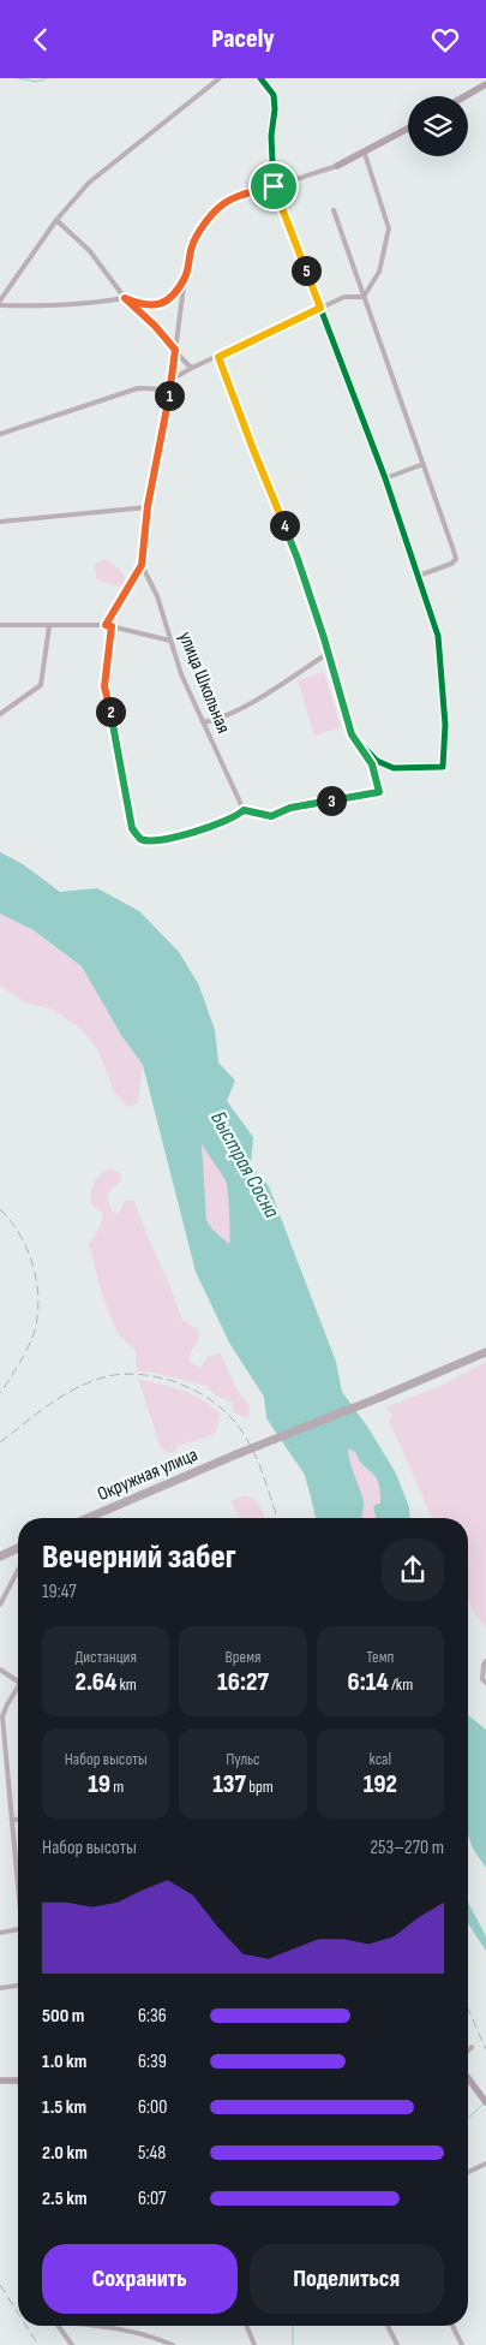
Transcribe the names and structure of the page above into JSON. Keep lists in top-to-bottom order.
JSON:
{
  "streets": {
    "highway": ["Окружная улица"],
    "street": ["улица Школьная"]
  },
  "water": ["Быстрая Сосна"],
  "page": {
    "header": "Pacely",
    "pins": [
      "5",
      "1",
      "4",
      "2",
      "3"
    ],
    "heading": ["Вечерний забег", "19:47"],
    "stats": [
      ["Дистанция", "2.64 km"],
      ["Время", "16:27"],
      ["Темп", "6:14 /km"],
      ["Набор высоты", "19 m"],
      ["Пульс", "137 bpm"],
      ["kcal", "192"]
    ],
    "chart": ["Набор высоты", "253–270 m"],
    "list": [
      {
        "name": "500 m",
        "note": "6:36"
      },
      {
        "name": "1.0 km",
        "note": "6:39"
      },
      {
        "name": "1.5 km",
        "note": "6:00"
      },
      {
        "name": "2.0 km",
        "note": "5:48"
      },
      {
        "name": "2.5 km",
        "note": "6:07"
      }
    ],
    "buttons": ["Сохранить", "Поделиться"]
  }
}
